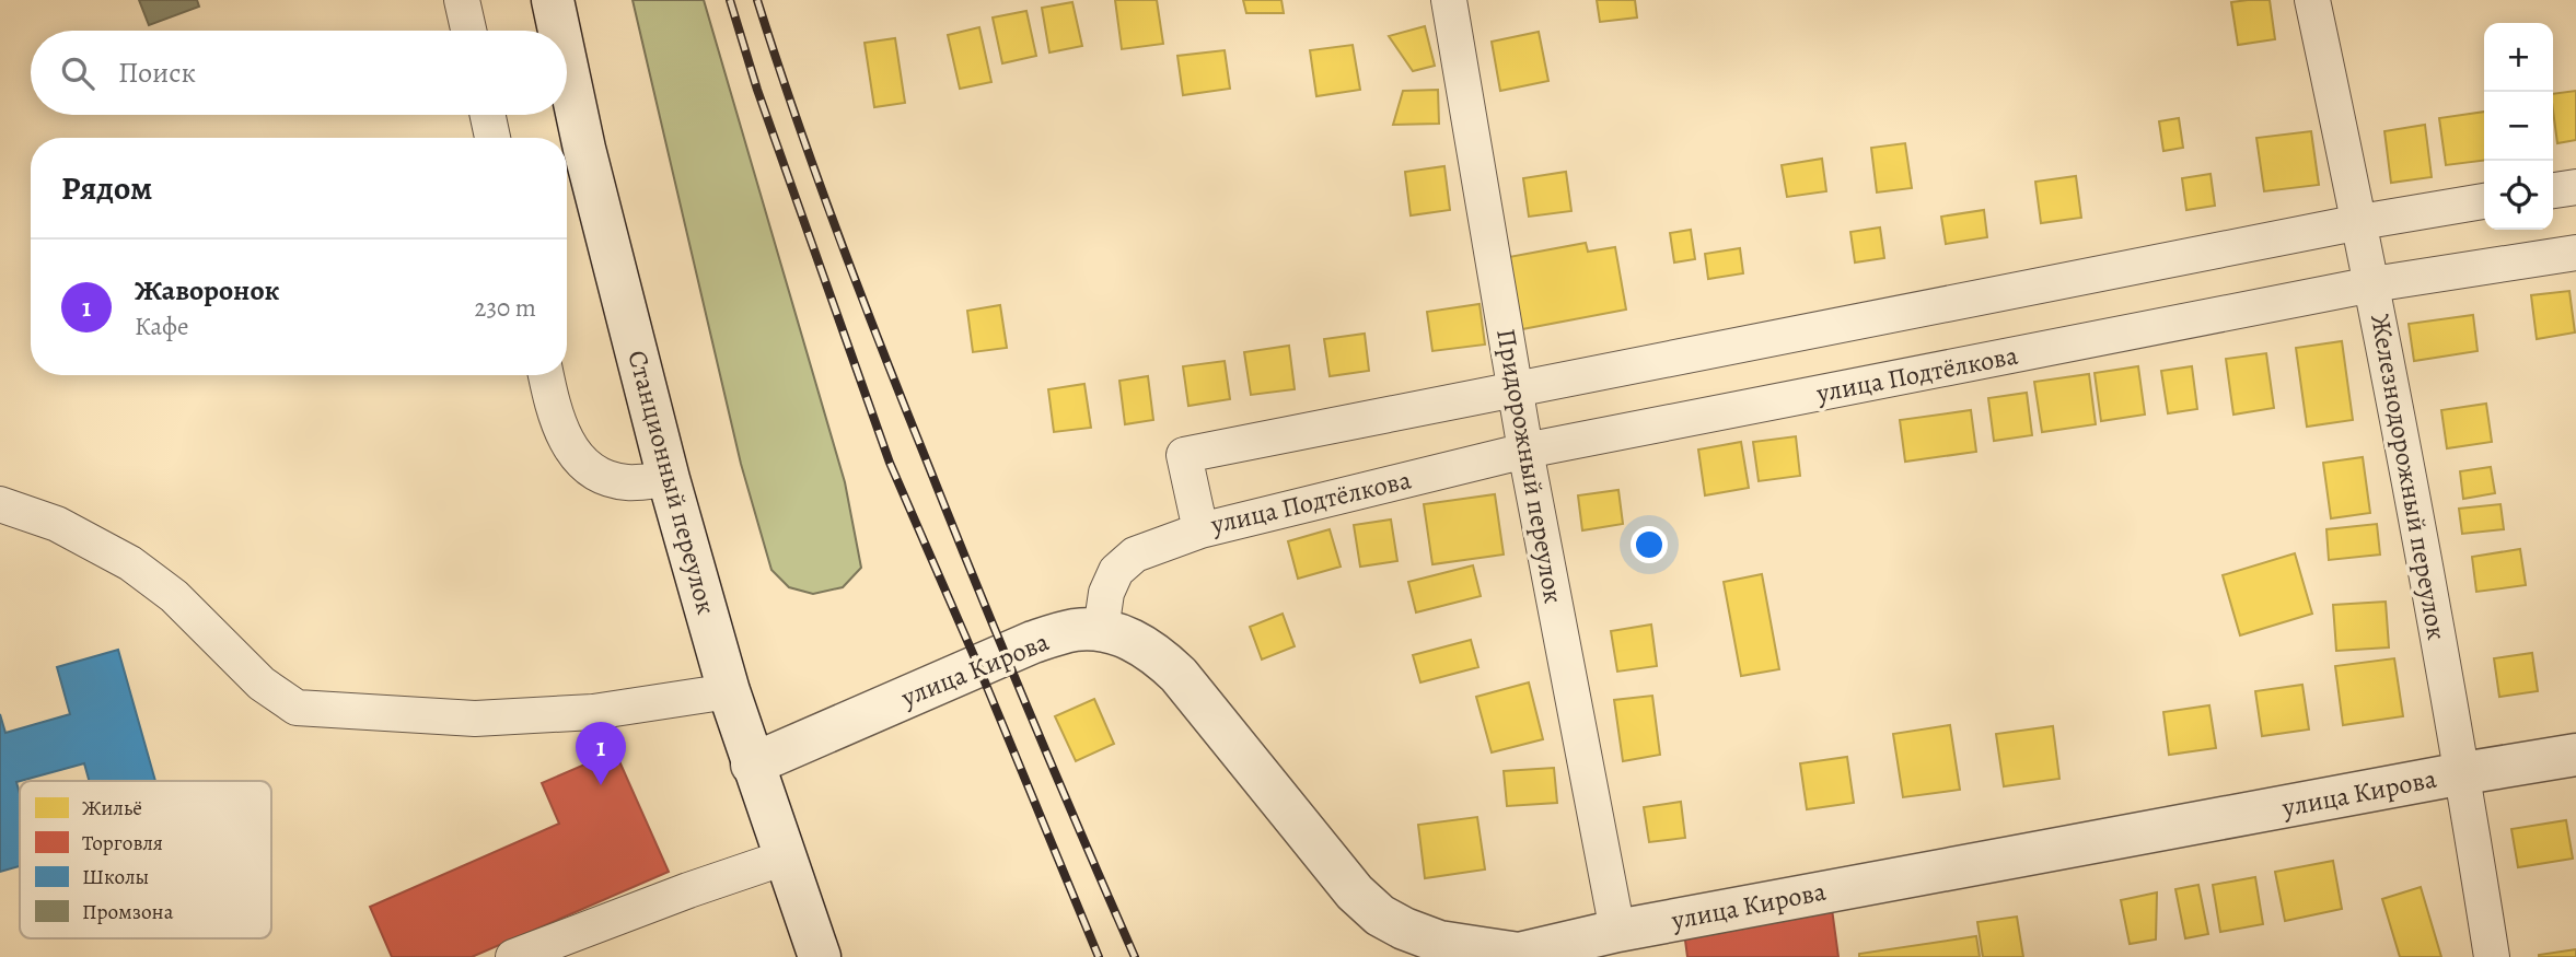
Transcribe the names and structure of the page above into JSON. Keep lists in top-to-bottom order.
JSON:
{
  "streets": {
    "street": [
      "улица Подтёлкова",
      "Придорожный переулок",
      "Железнодорожный переулок",
      "Станционный переулок",
      "улица Кирова"
    ]
  },
  "crossings": [
    ["улица Подтёлкова", "Придорожный переулок"],
    ["улица Подтёлкова", "Железнодорожный переулок"],
    ["Придорожный переулок", "улица Кирова"],
    ["Железнодорожный переулок", "улица Кирова"],
    ["Станционный переулок", "улица Кирова"]
  ],
  "legend": [
    "Жильё",
    "Торговля",
    "Школы",
    "Промзона"
  ],
  "page": {
    "map_buttons": ["+", "−"],
    "search": "Поиск",
    "heading": "Рядом",
    "list": [
      {
        "mark": "1",
        "name": "Жаворонок",
        "note": "Кафе",
        "value": "230 m"
      }
    ],
    "pins": "1"
  }
}
